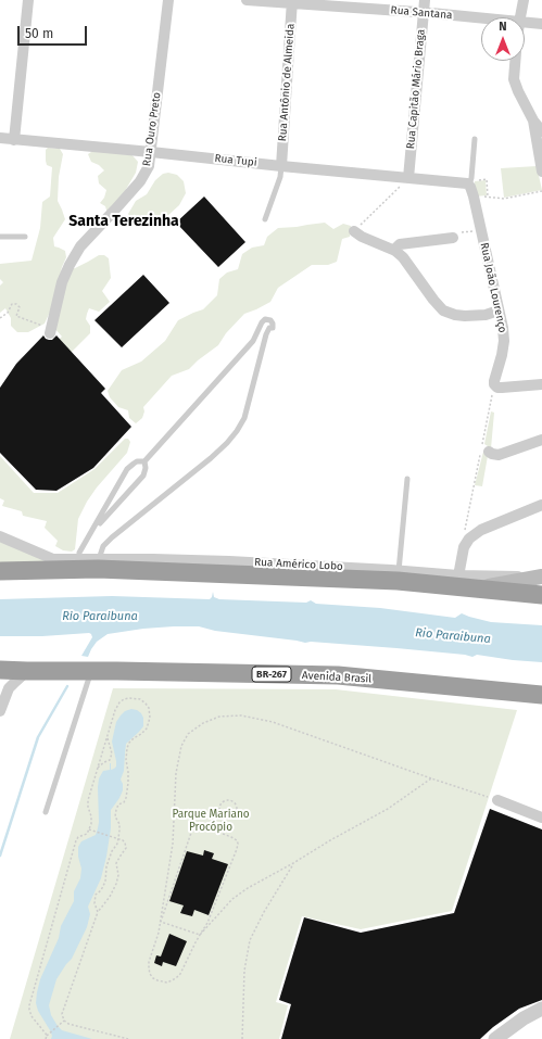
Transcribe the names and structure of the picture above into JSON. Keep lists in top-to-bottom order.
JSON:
{
  "streets": {
    "highway": ["BR-267", "Avenida Brasil"],
    "street": [
      "Rua Santana",
      "Rua Antônio de Almeida",
      "Rua Capitão Mário Braga",
      "Rua Ouro Preto",
      "Rua Tupi",
      "Rua João Lourenço"
    ]
  },
  "crossings": [
    ["Rua Santana", "Rua Antônio de Almeida"],
    ["Rua Santana", "Rua Capitão Mário Braga"],
    ["Rua Antônio de Almeida", "Rua Tupi"],
    ["Rua Capitão Mário Braga", "Rua Tupi"],
    ["Rua Ouro Preto", "Rua Tupi"],
    ["Rua Tupi", "Rua João Lourenço"]
  ],
  "districts": ["Santa Terezinha"],
  "water": ["Rio Paraibuna"],
  "parks": ["Parque Mariano Procópio"],
  "scale_bar": "50 m",
  "north": "top"
}
